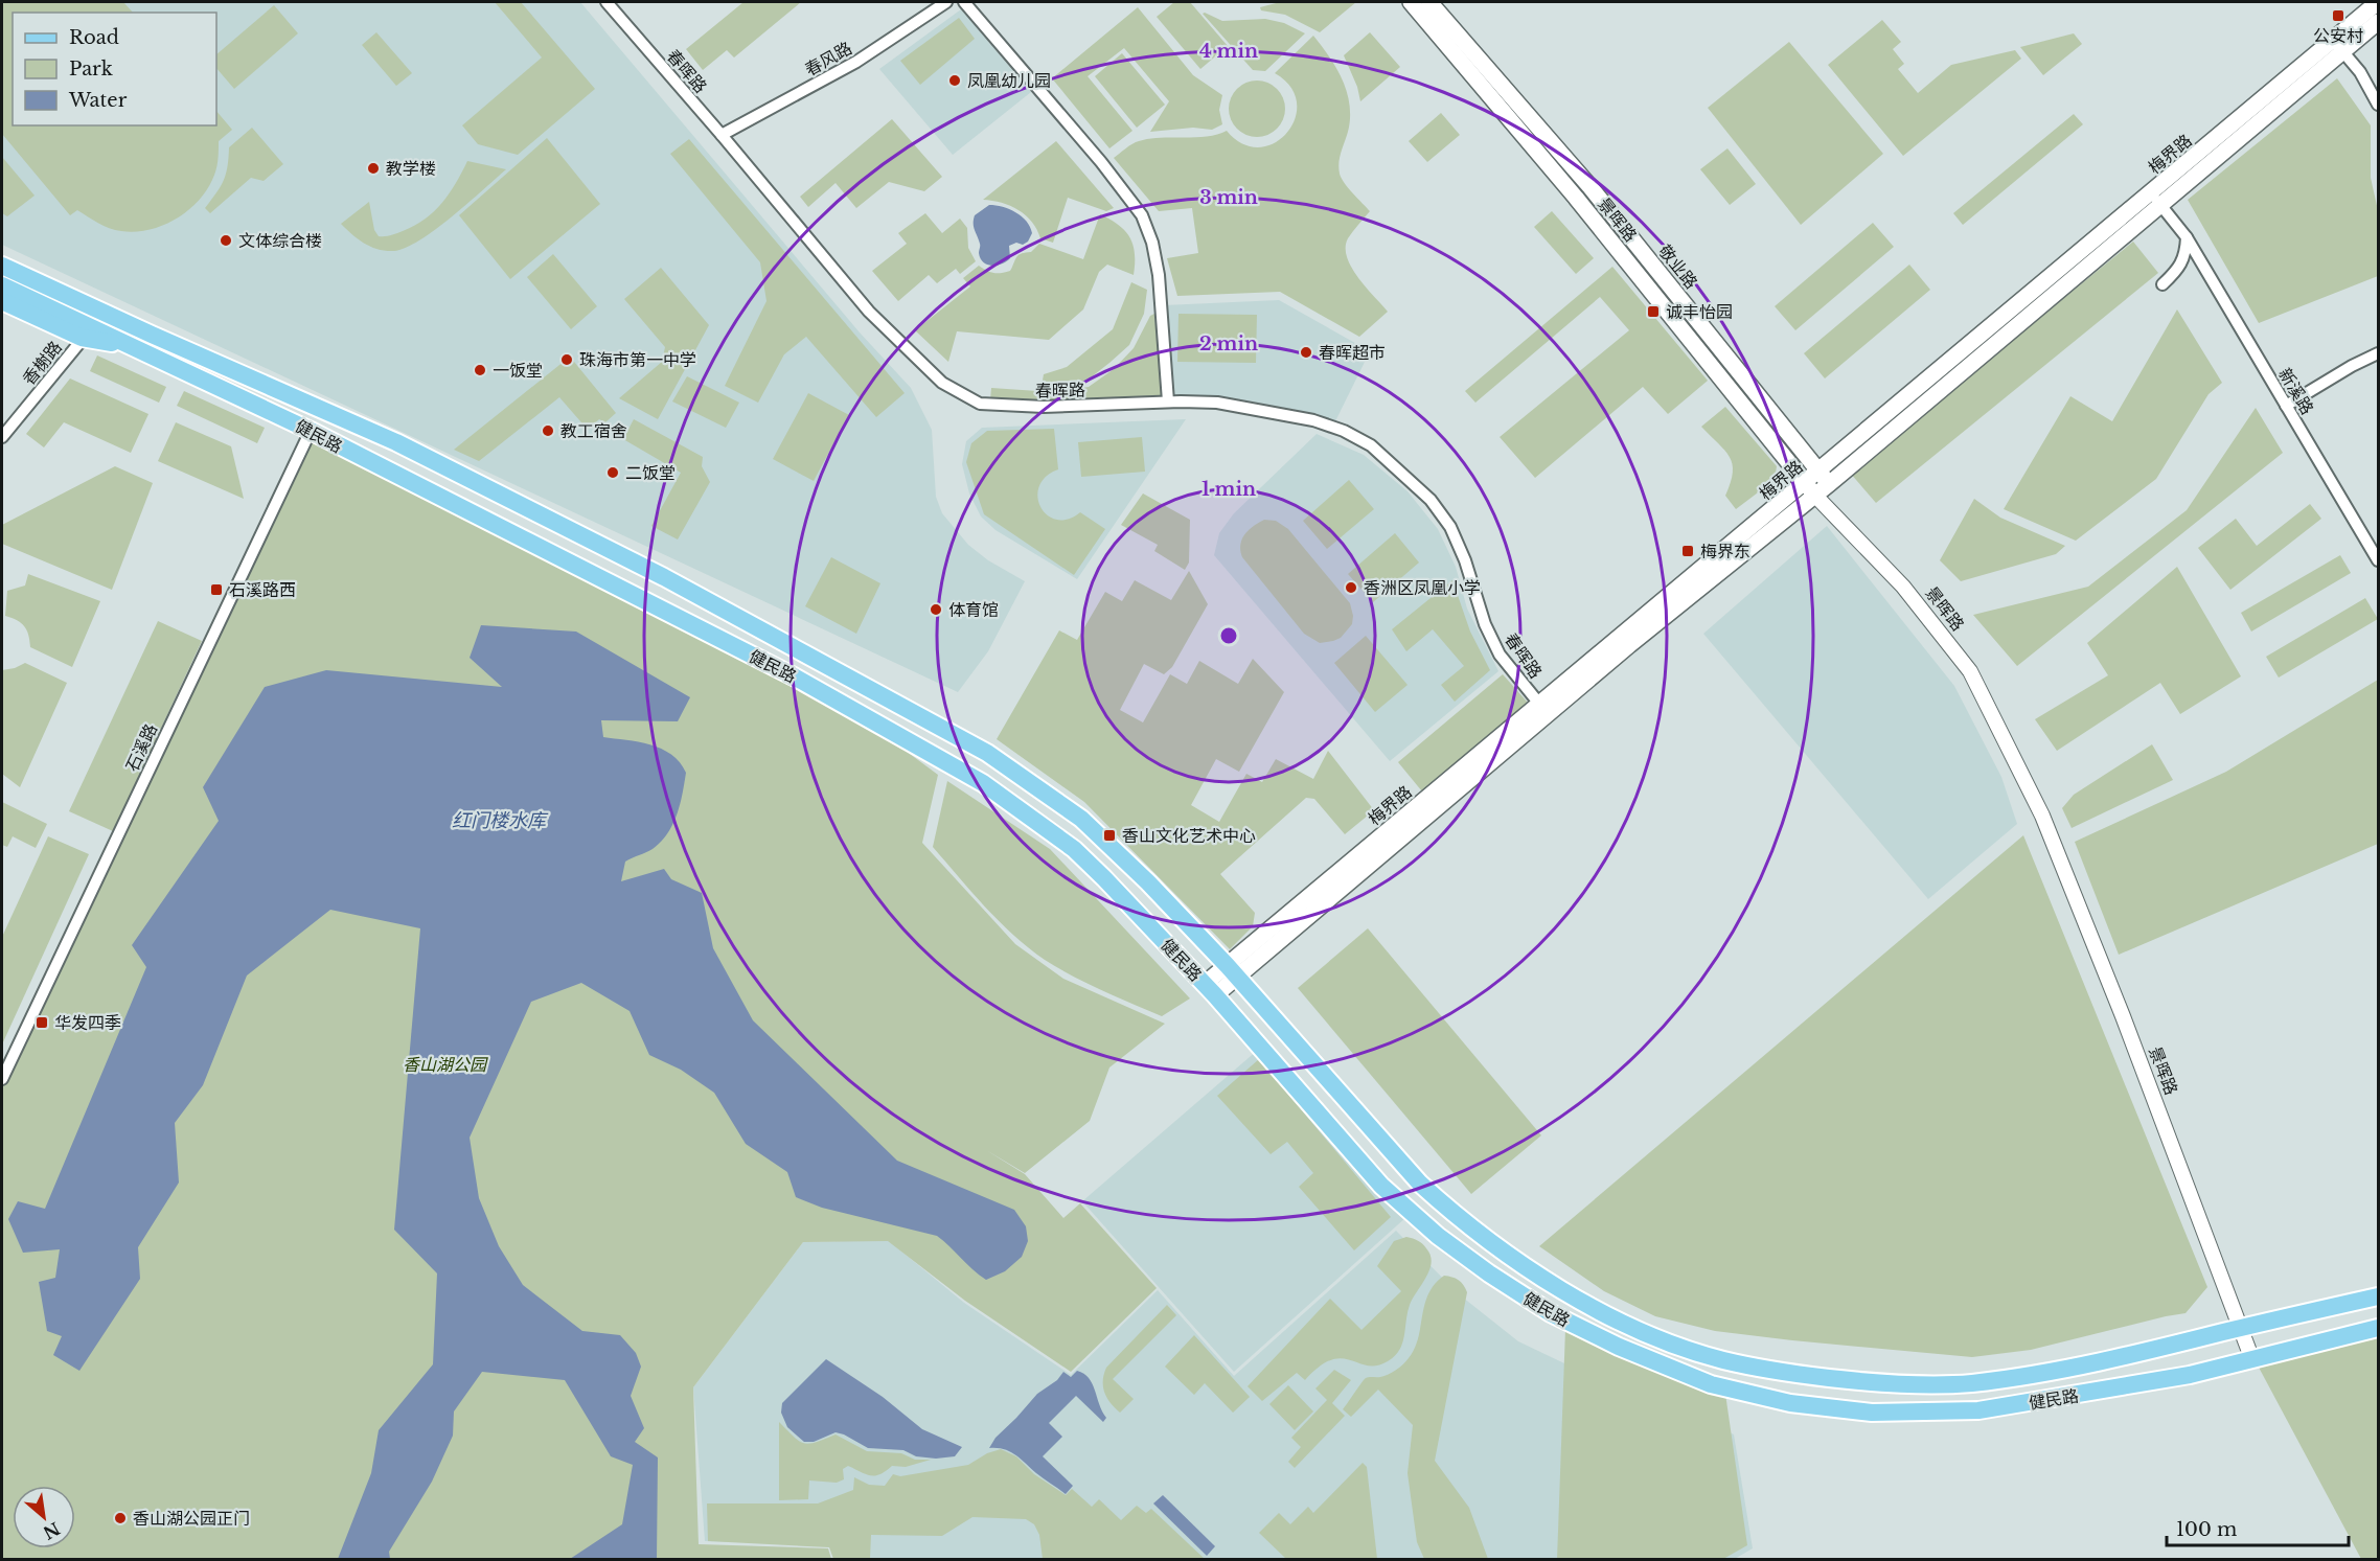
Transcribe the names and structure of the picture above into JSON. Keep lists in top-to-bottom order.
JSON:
{
  "streets": {
    "main road": [
      "梅界路",
      "景晖路",
      "敬业路",
      "健民路"
    ],
    "street": [
      "春风路",
      "春晖路",
      "香榭路",
      "新溪路",
      "石溪路"
    ]
  },
  "crossings": [
    ["春风路", "春晖路"],
    ["春晖路", "梅界路"],
    ["梅界路", "景晖路"],
    ["梅界路", "敬业路"],
    ["梅界路", "新溪路"],
    ["梅界路", "健民路"],
    ["景晖路", "健民路"],
    ["健民路", "石溪路"]
  ],
  "water": ["红门楼水库"],
  "parks": ["香山湖公园"],
  "places": {
    "transit": [
      "公安村",
      "诚丰怡园",
      "梅界东",
      "石溪路西",
      "香山文化艺术中心",
      "华发四季"
    ],
    "other": [
      "凤凰幼儿园",
      "教学楼",
      "文体综合楼",
      "春晖超市",
      "珠海市第一中学",
      "一饭堂",
      "教工宿舍",
      "二饭堂",
      "香洲区凤凰小学",
      "体育馆",
      "香山湖公园正门"
    ]
  },
  "legend": ["Road", "Park", "Water"],
  "scale_bar": "100 m",
  "north": "bottom right",
  "rings": [
    "4 min",
    "3 min",
    "2 min",
    "1 min"
  ]
}
